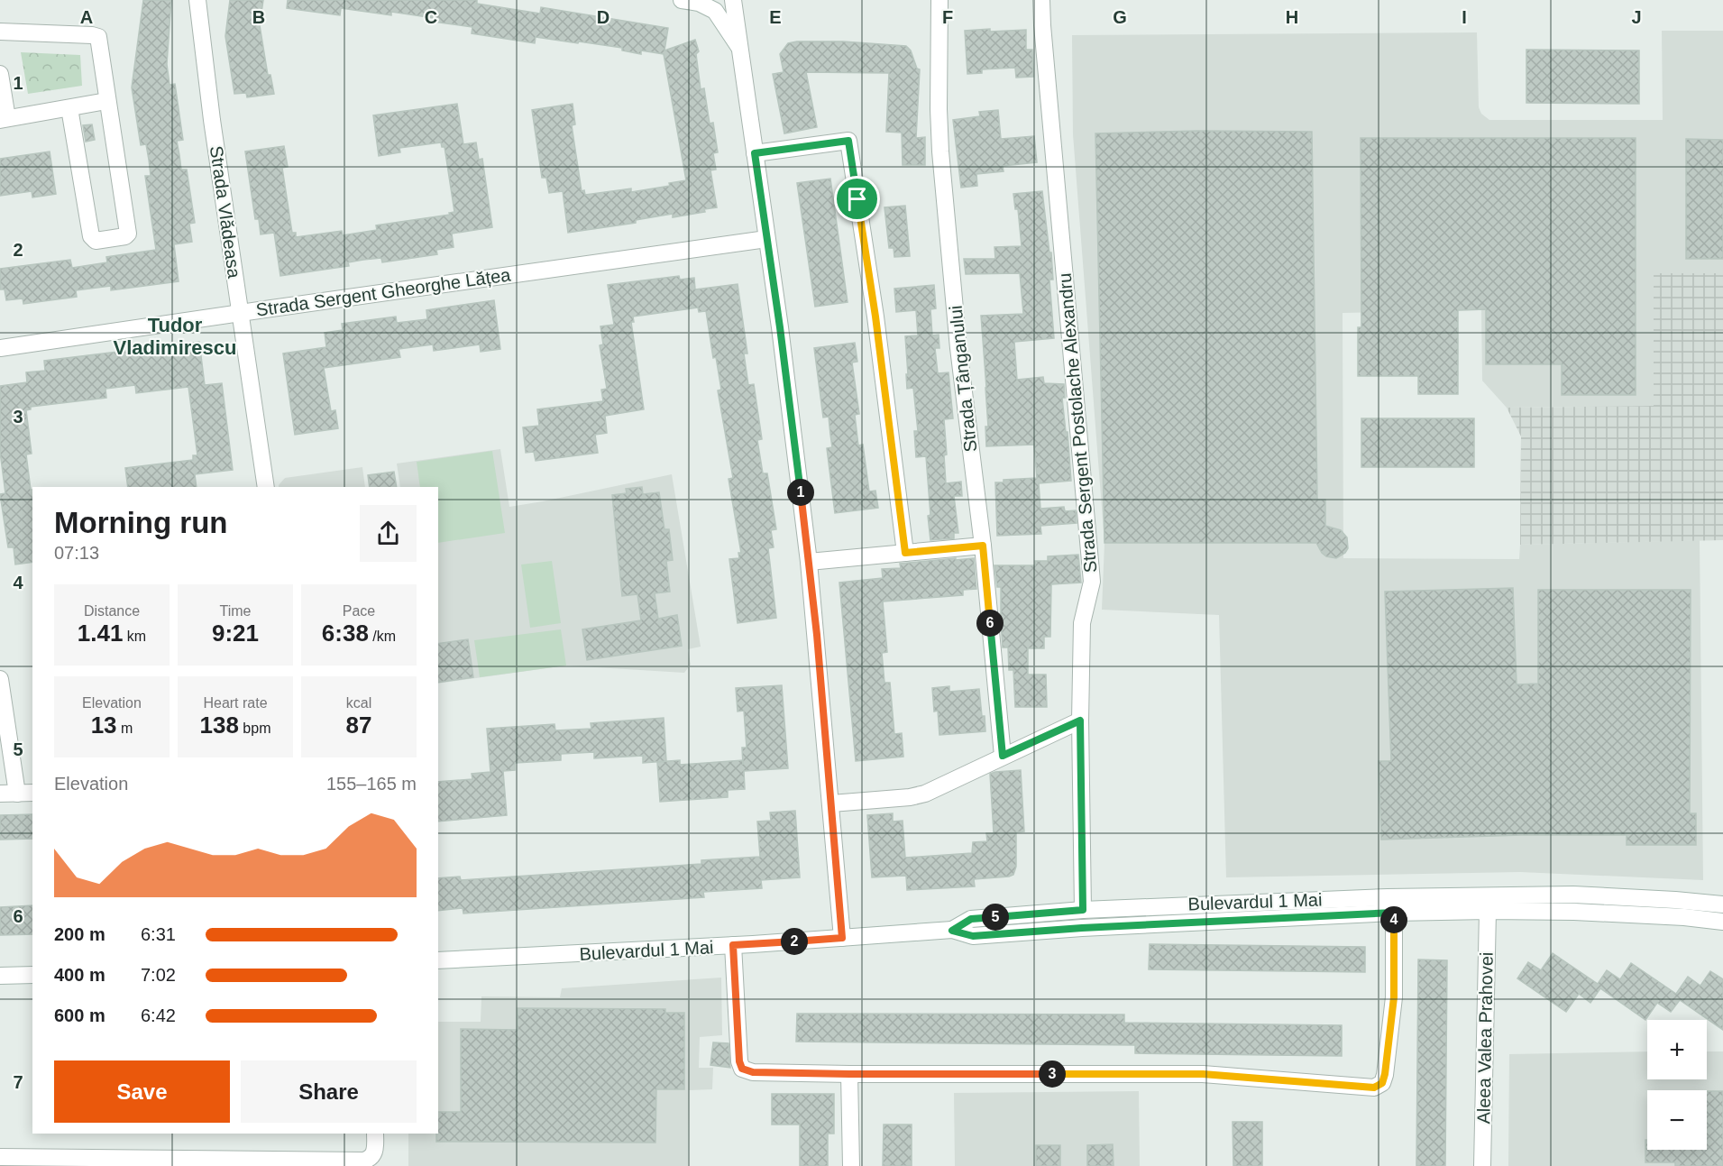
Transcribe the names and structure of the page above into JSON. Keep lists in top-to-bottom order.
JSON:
{
  "streets": {
    "street": [
      "Strada Vlădeasa",
      "Strada Sergent Gheorghe Lățea",
      "Strada Țânganului",
      "Strada Sergent Postolache Alexandru",
      "Bulevardul 1 Mai",
      "Aleea Valea Prahovei"
    ]
  },
  "crossings": [
    ["Strada Vlădeasa", "Strada Sergent Gheorghe Lățea"],
    ["Strada Sergent Postolache Alexandru", "Bulevardul 1 Mai"],
    ["Bulevardul 1 Mai", "Aleea Valea Prahovei"]
  ],
  "districts": ["Tudor Vladimirescu"],
  "page": {
    "pins": [
      "1",
      "6",
      "5",
      "4",
      "2",
      "3"
    ],
    "heading": ["Morning run", "07:13"],
    "stats": [
      ["Distance", "1.41 km"],
      ["Time", "9:21"],
      ["Pace", "6:38 /km"],
      ["Elevation", "13 m"],
      ["Heart rate", "138 bpm"],
      ["kcal", "87"]
    ],
    "chart": ["Elevation", "155–165 m"],
    "list": [
      {
        "name": "200 m",
        "note": "6:31"
      },
      {
        "name": "400 m",
        "note": "7:02"
      },
      {
        "name": "600 m",
        "note": "6:42"
      }
    ],
    "map_buttons": ["+", "−"],
    "buttons": ["Save", "Share"]
  },
  "grid": {
    "columns": [
      "A",
      "B",
      "C",
      "D",
      "E",
      "F",
      "G",
      "H",
      "I",
      "J"
    ],
    "rows": [
      "1",
      "2",
      "3",
      "4",
      "5",
      "6",
      "7"
    ]
  }
}
